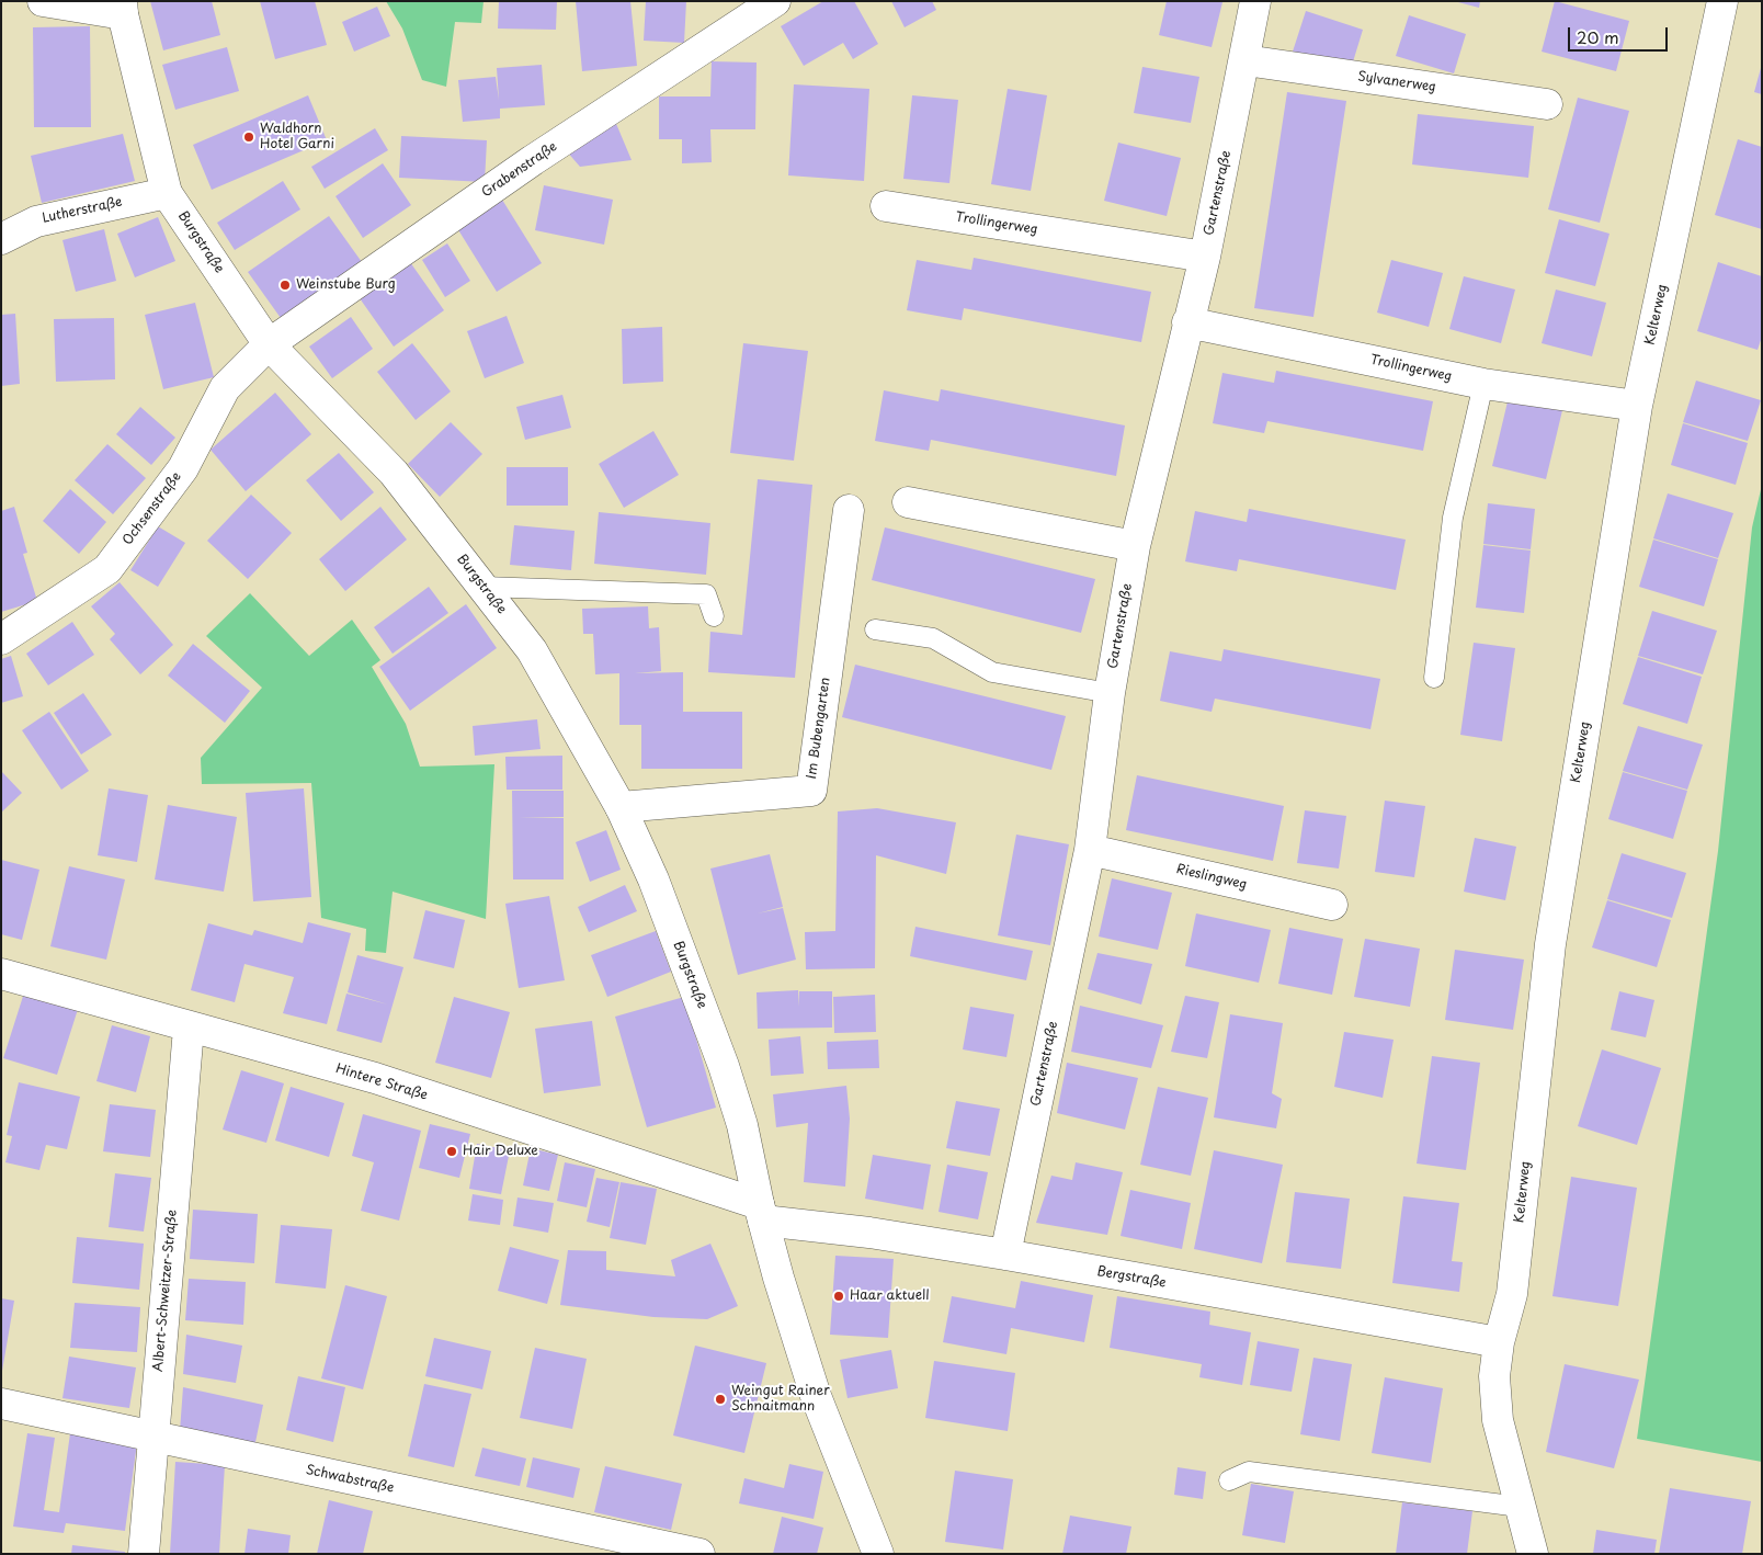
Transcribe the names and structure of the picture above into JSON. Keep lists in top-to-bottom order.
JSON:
{
  "streets": {
    "street": [
      "Sylvanerweg",
      "Grabenstraße",
      "Gartenstraße",
      "Lutherstraße",
      "Trollingerweg",
      "Burgstraße",
      "Kelterweg",
      "Ochsenstraße",
      "Im Bubengarten",
      "Rieslingweg",
      "Hintere Straße",
      "Bergstraße",
      "Albert-Schweitzer-Straße",
      "Schwabstraße"
    ]
  },
  "crossings": [
    ["Sylvanerweg", "Gartenstraße"],
    ["Grabenstraße", "Burgstraße"],
    ["Grabenstraße", "Ochsenstraße"],
    ["Gartenstraße", "Trollingerweg"],
    ["Gartenstraße", "Rieslingweg"],
    ["Gartenstraße", "Bergstraße"],
    ["Lutherstraße", "Burgstraße"],
    ["Trollingerweg", "Kelterweg"],
    ["Burgstraße", "Ochsenstraße"],
    ["Burgstraße", "Im Bubengarten"],
    ["Burgstraße", "Hintere Straße"],
    ["Burgstraße", "Bergstraße"],
    ["Kelterweg", "Bergstraße"],
    ["Hintere Straße", "Bergstraße"],
    ["Hintere Straße", "Albert-Schweitzer-Straße"],
    ["Albert-Schweitzer-Straße", "Schwabstraße"]
  ],
  "places": [
    "Waldhorn Hotel Garni",
    "Weinstube Burg",
    "Hair Deluxe",
    "Haar aktuell",
    "Weingut Rainer Schnaitmann"
  ],
  "scale_bar": "20 m"
}
